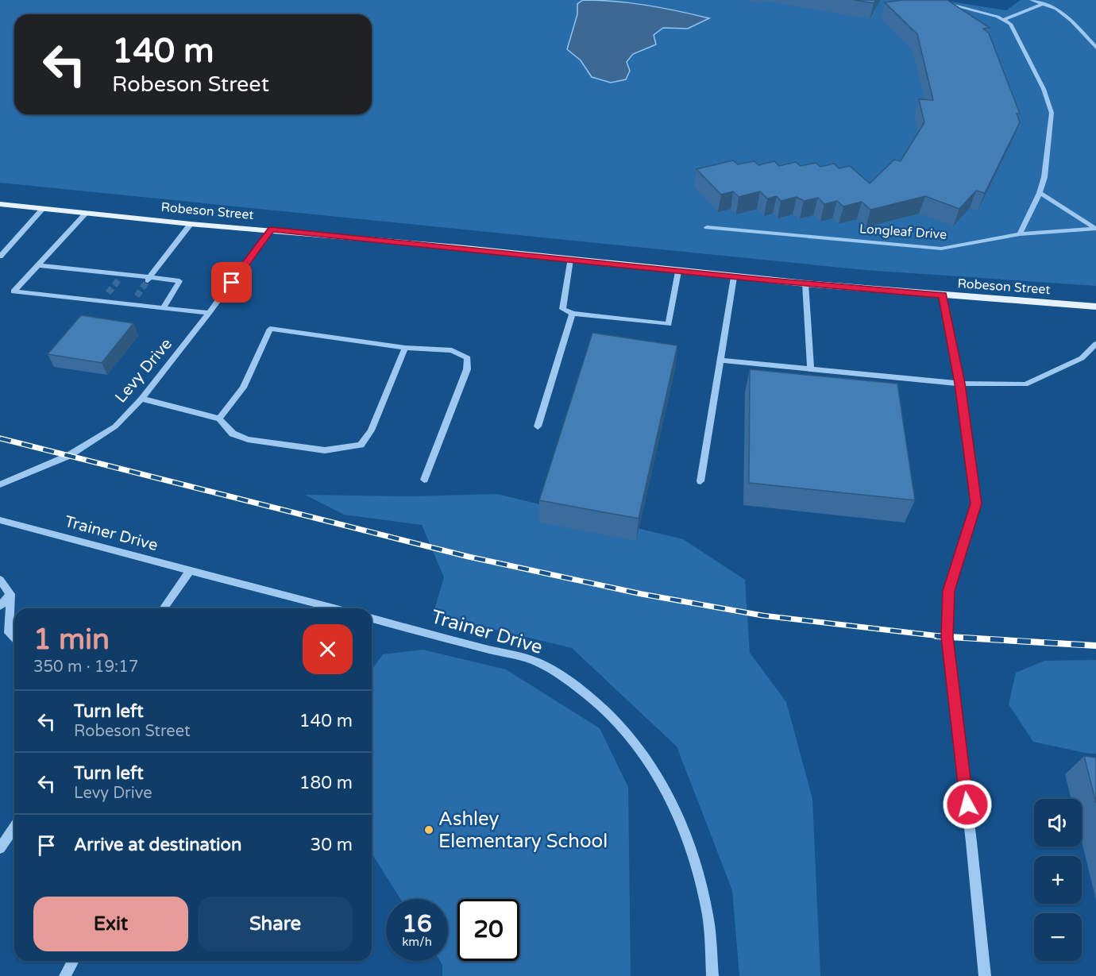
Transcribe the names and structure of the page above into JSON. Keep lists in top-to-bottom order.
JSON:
{
  "streets": {
    "main road": ["Robeson Street"],
    "street": ["Longleaf Drive", "Levy Drive", "Trainer Drive"]
  },
  "crossings": [
    ["Robeson Street", "Levy Drive"]
  ],
  "places": ["Ashley Elementary School"],
  "page": {
    "turn": ["140 m", "Robeson Street"],
    "heading": ["1 min", "350 m · 19:17"],
    "list": [
      {
        "name": "Turn left",
        "note": "Robeson Street",
        "value": "140 m"
      },
      {
        "name": "Turn left",
        "note": "Levy Drive",
        "value": "180 m"
      },
      {
        "name": "Arrive at destination",
        "value": "30 m"
      }
    ],
    "map_buttons": ["+", "−"],
    "buttons": ["Exit", "Share"],
    "speed": "16 km/h",
    "limit": "20"
  }
}
